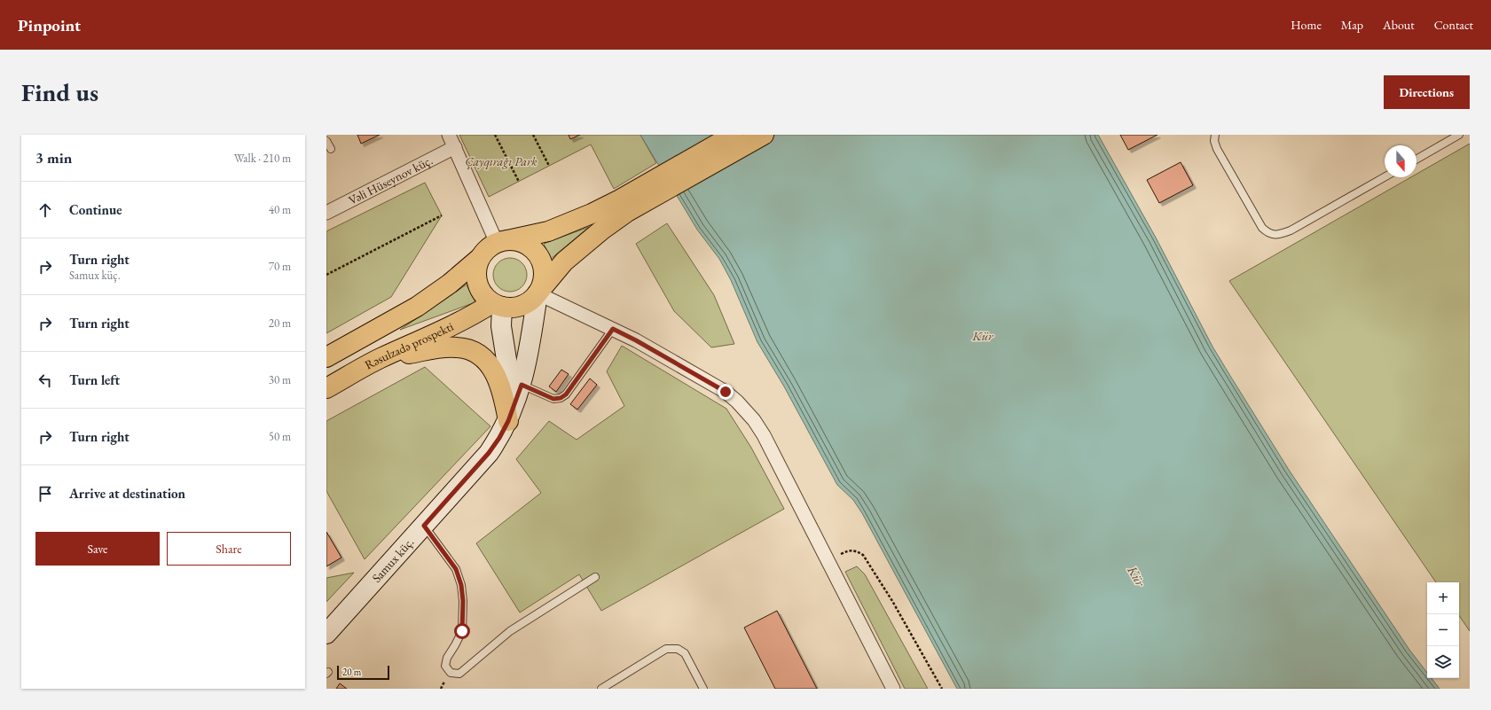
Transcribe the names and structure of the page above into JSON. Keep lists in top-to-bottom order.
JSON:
{
  "streets": {
    "main road": ["Rəsulzadə prospekti", "Samux küç."],
    "street": ["Vəli Hüseynov küç."]
  },
  "crossings": [
    ["Rəsulzadə prospekti", "Samux küç."]
  ],
  "water": ["Kür"],
  "parks": ["Çayqırağı Park"],
  "scale_bar": "20 m",
  "north": "bottom",
  "page": {
    "header": "Pinpoint",
    "nav": [
      "Home",
      "Map",
      "About",
      "Contact"
    ],
    "buttons": [
      "Directions",
      ["Save", "Share"]
    ],
    "title": "Find us",
    "heading": ["3 min", "Walk · 210 m"],
    "list": [
      ["Continue", "40 m"],
      ["Turn right", "Samux küç.", "70 m"],
      ["Turn right", "20 m"],
      ["Turn left", "30 m"],
      ["Turn right", "50 m"],
      "Arrive at destination"
    ],
    "map_buttons": ["+", "−"],
    "scale": "20 m"
  }
}
